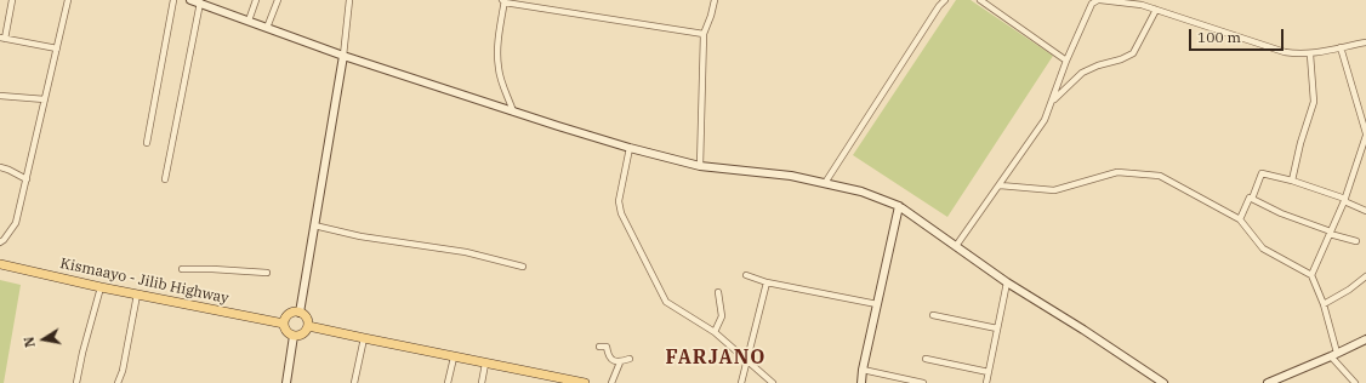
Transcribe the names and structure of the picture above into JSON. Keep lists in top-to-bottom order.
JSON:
{
  "streets": {
    "main road": ["Kismaayo - Jilib Highway"]
  },
  "districts": ["FARJANO"],
  "scale_bar": "100 m",
  "north": "left"
}
